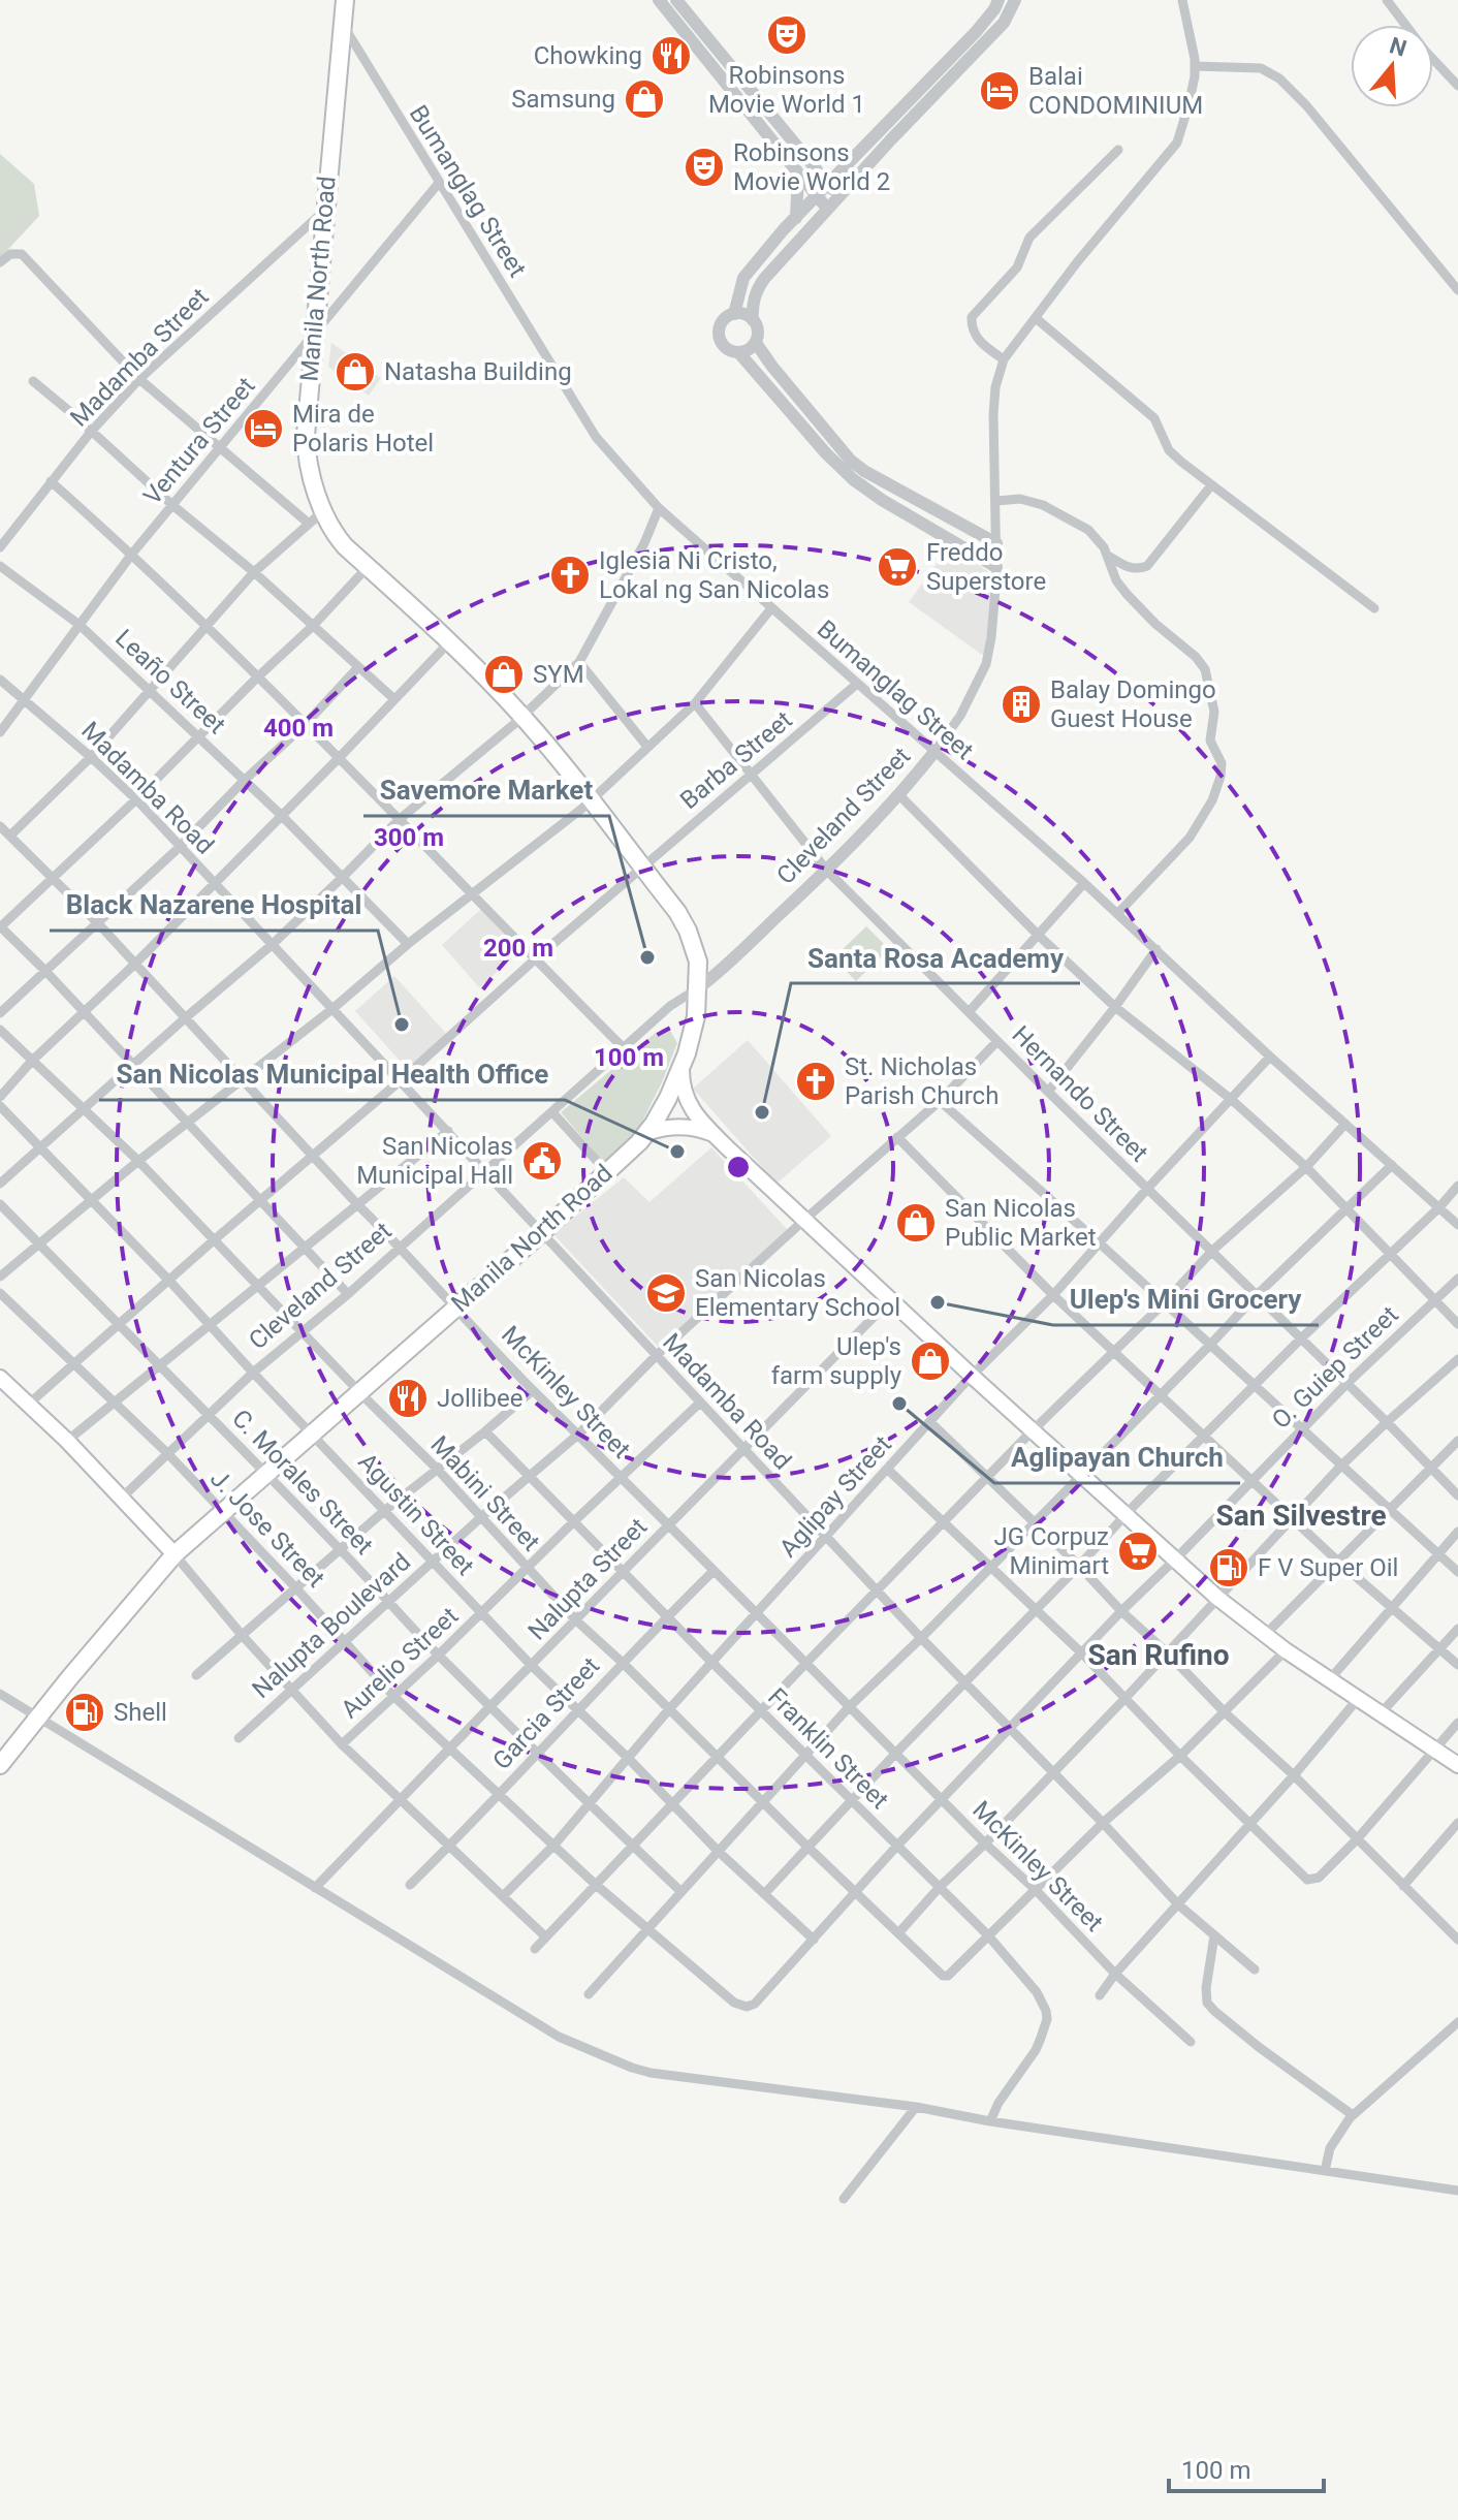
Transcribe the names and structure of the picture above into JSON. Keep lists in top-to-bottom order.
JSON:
{
  "streets": {
    "highway": ["Manila North Road"],
    "street": [
      "Bumanglag Street",
      "Madamba Street",
      "Ventura Street",
      "Leaño Street",
      "Barba Street",
      "Madamba Road",
      "Cleveland Street",
      "Hernando Street",
      "O. Guiep Street",
      "McKinley Street",
      "C. Morales Street",
      "Mabini Street",
      "Aglipay Street",
      "Agustin Street",
      "J. Jose Street",
      "Nalupta Street",
      "Nalupta Boulevard",
      "Aurelio Street",
      "Garcia Street",
      "Franklin Street"
    ]
  },
  "crossings": [
    ["Bumanglag Street", "Manila North Road"],
    ["Bumanglag Street", "Ventura Street"],
    ["Bumanglag Street", "Barba Street"],
    ["Bumanglag Street", "Cleveland Street"],
    ["Bumanglag Street", "Aglipay Street"],
    ["Manila North Road", "Madamba Street"],
    ["Manila North Road", "Ventura Street"],
    ["Manila North Road", "Barba Street"],
    ["Manila North Road", "Madamba Road"],
    ["Manila North Road", "Cleveland Street"],
    ["Manila North Road", "McKinley Street"],
    ["Manila North Road", "C. Morales Street"],
    ["Manila North Road", "Mabini Street"],
    ["Manila North Road", "Agustin Street"],
    ["Manila North Road", "J. Jose Street"],
    ["Ventura Street", "Leaño Street"],
    ["Ventura Street", "Madamba Road"],
    ["Barba Street", "Madamba Road"],
    ["Barba Street", "Hernando Street"],
    ["Barba Street", "McKinley Street"],
    ["Barba Street", "C. Morales Street"],
    ["Barba Street", "Mabini Street"],
    ["Barba Street", "Agustin Street"],
    ["Barba Street", "J. Jose Street"],
    ["Madamba Road", "Cleveland Street"],
    ["Madamba Road", "O. Guiep Street"],
    ["Madamba Road", "Aglipay Street"],
    ["Madamba Road", "Nalupta Street"],
    ["Madamba Road", "Nalupta Boulevard"],
    ["Madamba Road", "Aurelio Street"],
    ["Cleveland Street", "Hernando Street"],
    ["Cleveland Street", "McKinley Street"],
    ["Cleveland Street", "C. Morales Street"],
    ["Cleveland Street", "Mabini Street"],
    ["Cleveland Street", "Agustin Street"],
    ["Cleveland Street", "J. Jose Street"],
    ["Hernando Street", "O. Guiep Street"],
    ["Hernando Street", "Aglipay Street"],
    ["Hernando Street", "Nalupta Boulevard"],
    ["O. Guiep Street", "McKinley Street"],
    ["O. Guiep Street", "Mabini Street"],
    ["O. Guiep Street", "Agustin Street"],
    ["O. Guiep Street", "J. Jose Street"],
    ["O. Guiep Street", "Franklin Street"],
    ["McKinley Street", "Aglipay Street"],
    ["McKinley Street", "Nalupta Street"],
    ["McKinley Street", "Nalupta Boulevard"],
    ["McKinley Street", "Aurelio Street"],
    ["McKinley Street", "Garcia Street"],
    ["C. Morales Street", "Aglipay Street"],
    ["C. Morales Street", "Nalupta Street"],
    ["C. Morales Street", "Nalupta Boulevard"],
    ["C. Morales Street", "Aurelio Street"],
    ["C. Morales Street", "Garcia Street"],
    ["Mabini Street", "Aglipay Street"],
    ["Mabini Street", "Nalupta Street"],
    ["Mabini Street", "Nalupta Boulevard"],
    ["Mabini Street", "Aurelio Street"],
    ["Mabini Street", "Garcia Street"],
    ["Mabini Street", "Franklin Street"],
    ["Aglipay Street", "Agustin Street"],
    ["Aglipay Street", "J. Jose Street"],
    ["Aglipay Street", "Franklin Street"],
    ["Agustin Street", "J. Jose Street"],
    ["Agustin Street", "Nalupta Street"],
    ["Agustin Street", "Nalupta Boulevard"],
    ["Agustin Street", "Aurelio Street"],
    ["Agustin Street", "Garcia Street"],
    ["J. Jose Street", "Nalupta Street"],
    ["J. Jose Street", "Nalupta Boulevard"],
    ["J. Jose Street", "Aurelio Street"],
    ["J. Jose Street", "Garcia Street"],
    ["Nalupta Street", "Franklin Street"],
    ["Nalupta Boulevard", "Franklin Street"],
    ["Aurelio Street", "Franklin Street"],
    ["Garcia Street", "Franklin Street"]
  ],
  "districts": ["San Silvestre", "San Rufino"],
  "places": {
    "theatre": ["Robinsons Movie World 1", "Robinsons Movie World 2"],
    "restaurant": ["Chowking", "Jollibee"],
    "hotel": ["Balai CONDOMINIUM", "Mira de Polaris Hotel"],
    "shop": [
      "Samsung",
      "Natasha Building",
      "SYM",
      "San Nicolas Public Market",
      "Ulep's farm supply"
    ],
    "supermarket": ["Freddo Superstore", "JG Corpuz Minimart"],
    "church": ["Iglesia Ni Cristo, Lokal ng San Nicolas", "St. Nicholas Parish Church"],
    "building": ["Balay Domingo Guest House"],
    "other": [
      "Savemore Market",
      "Black Nazarene Hospital",
      "Santa Rosa Academy",
      "San Nicolas Municipal Health Office",
      "Ulep's Mini Grocery",
      "Aglipayan Church"
    ],
    "public building": ["San Nicolas Municipal Hall"],
    "school or university": ["San Nicolas Elementary School"],
    "fuel station": ["F V Super Oil", "Shell"]
  },
  "scale_bar": "100 m",
  "north": "top",
  "rings": [
    "400 m",
    "300 m",
    "200 m",
    "100 m"
  ]
}
